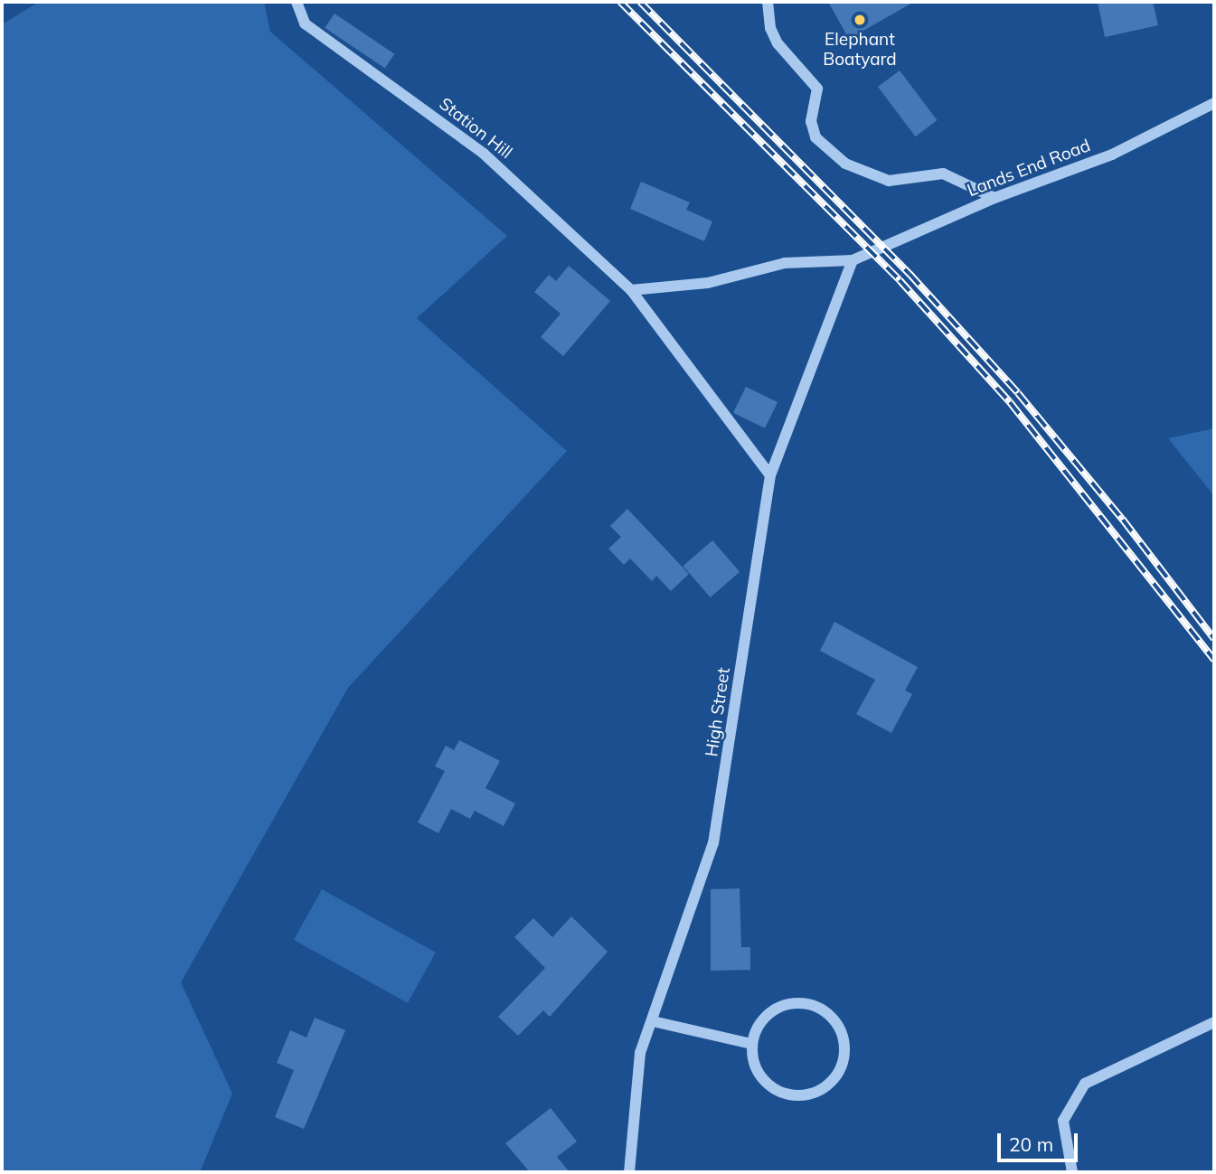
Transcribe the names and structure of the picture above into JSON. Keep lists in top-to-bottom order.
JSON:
{
  "streets": {
    "street": ["Station Hill", "Lands End Road", "High Street"]
  },
  "crossings": [
    ["Station Hill", "High Street"],
    ["Lands End Road", "High Street"]
  ],
  "places": ["Elephant Boatyard"],
  "scale_bar": "20 m"
}
